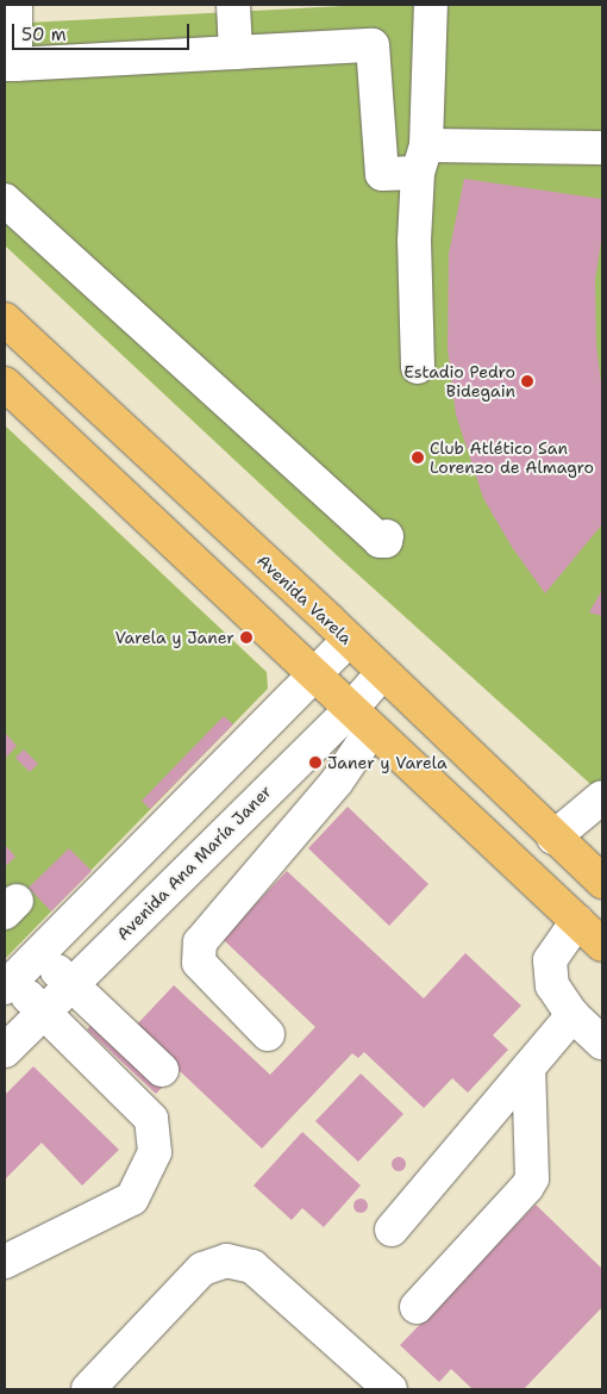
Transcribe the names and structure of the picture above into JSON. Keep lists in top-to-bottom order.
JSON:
{
  "streets": {
    "main road": ["Avenida Varela"],
    "street": ["Avenida Ana María Janer"]
  },
  "crossings": [
    ["Avenida Varela", "Avenida Ana María Janer"]
  ],
  "places": [
    "Estadio Pedro Bidegain",
    "Club Atlético San Lorenzo de Almagro",
    "Varela y Janer",
    "Janer y Varela"
  ],
  "scale_bar": "50 m"
}
